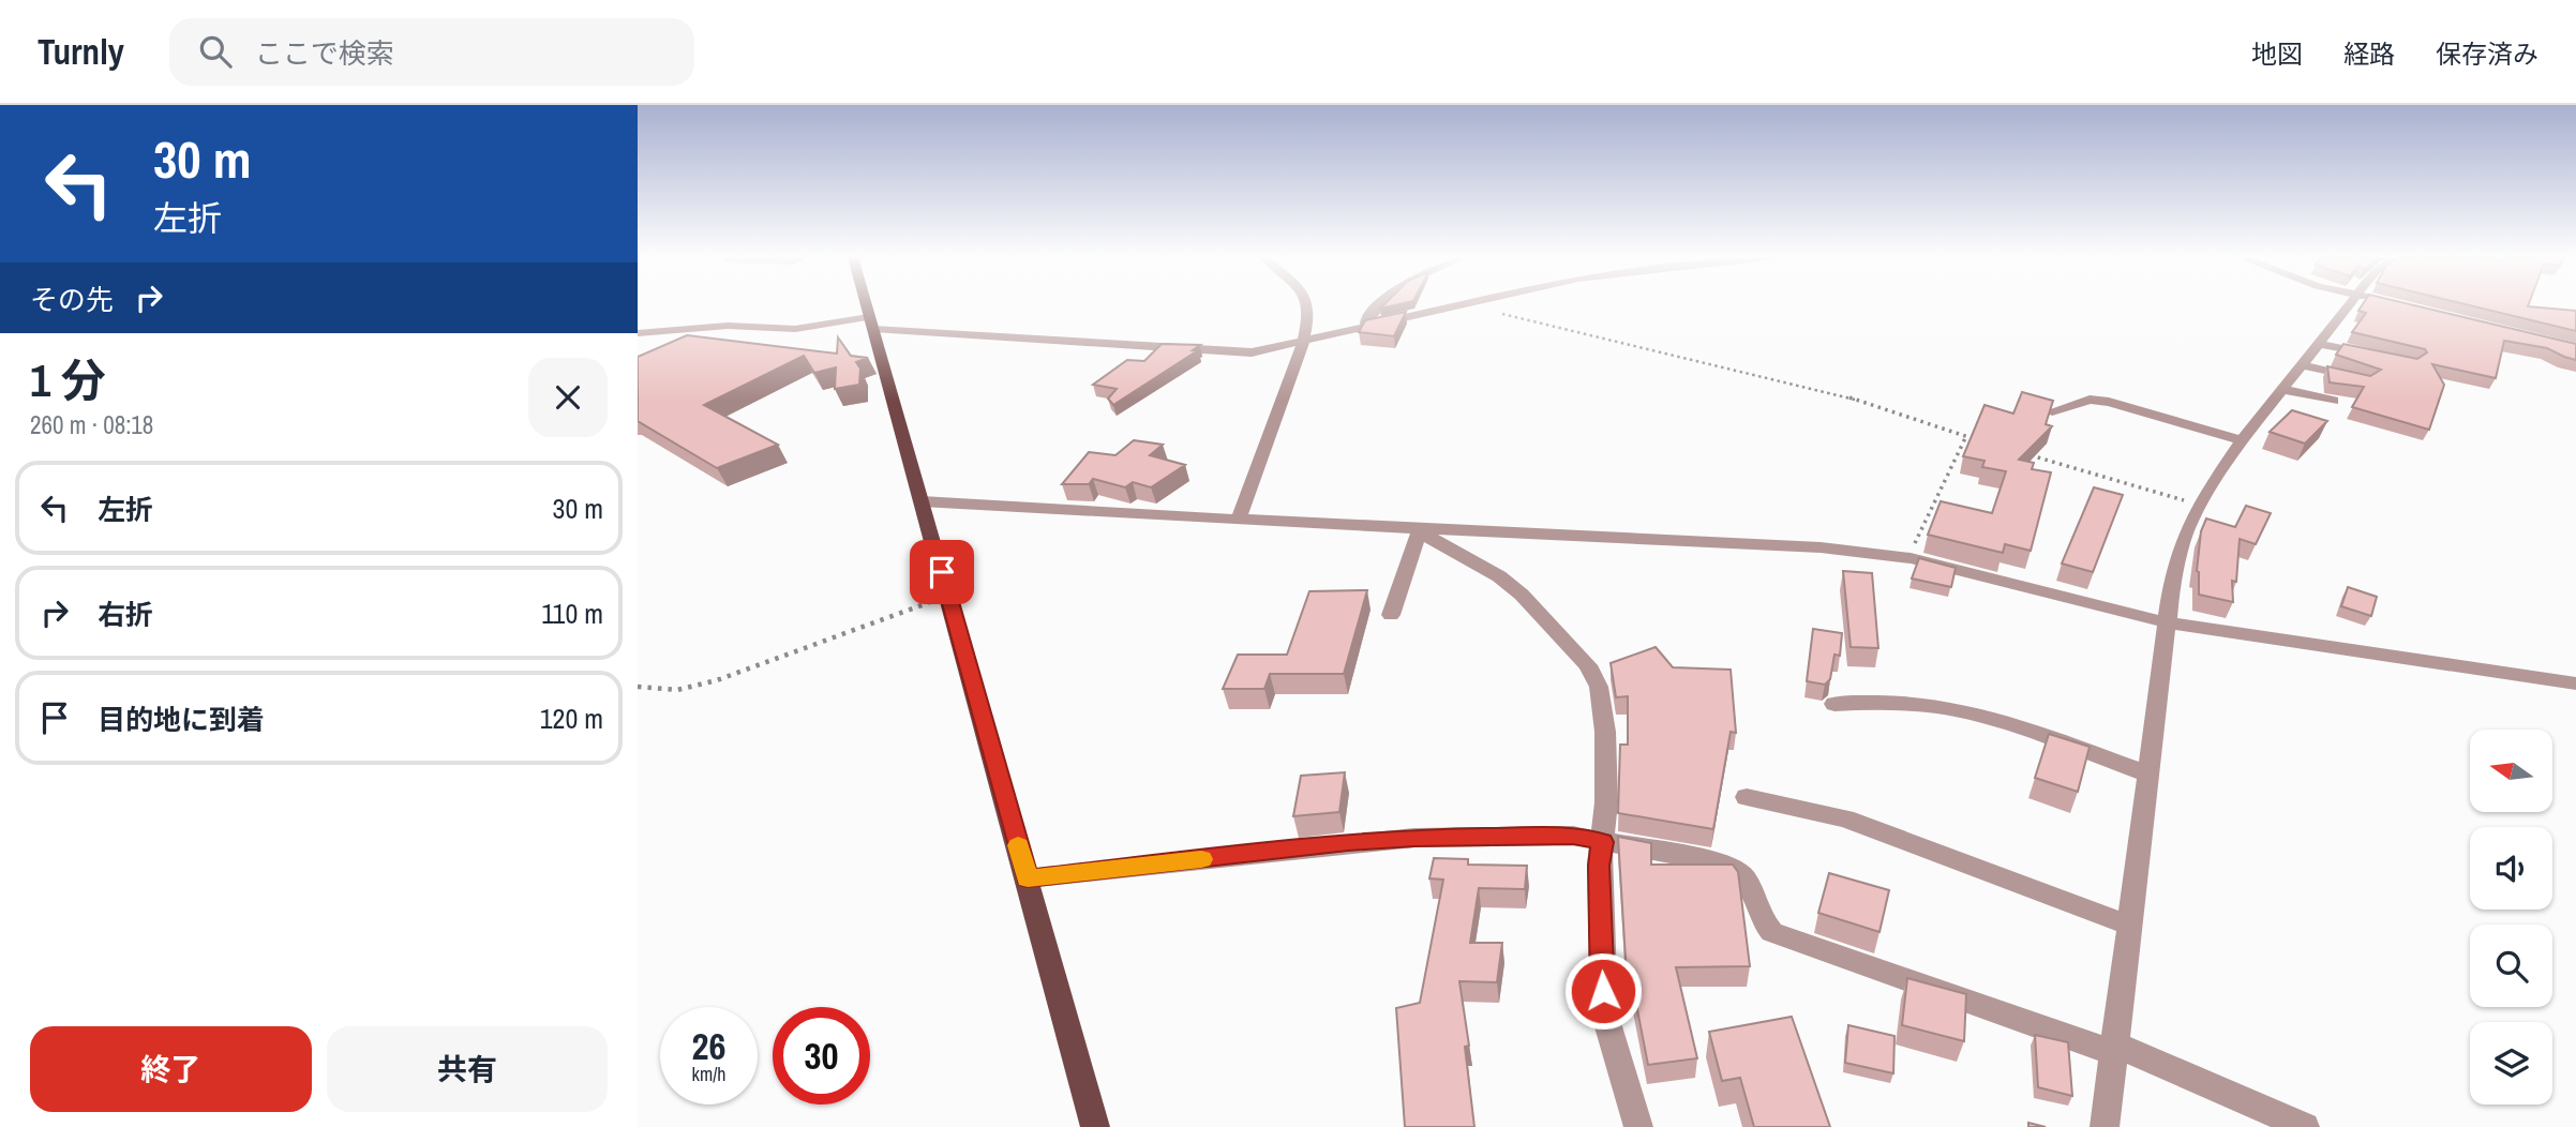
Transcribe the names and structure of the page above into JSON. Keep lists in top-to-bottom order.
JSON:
{
  "north": "left",
  "page": {
    "header": "Turnly",
    "search": "ここで検索",
    "nav": ["地図", "経路", "保存済み"],
    "turn": ["30 m", "左折"],
    "then": "その先",
    "heading": ["1 分", "260 m · 08:18"],
    "list": [
      {
        "name": "左折",
        "value": "30 m"
      },
      {
        "name": "右折",
        "value": "110 m"
      },
      {
        "name": "目的地に到着",
        "value": "120 m"
      }
    ],
    "speed": "26 km/h",
    "limit": "30",
    "buttons": ["終了", "共有"]
  }
}
